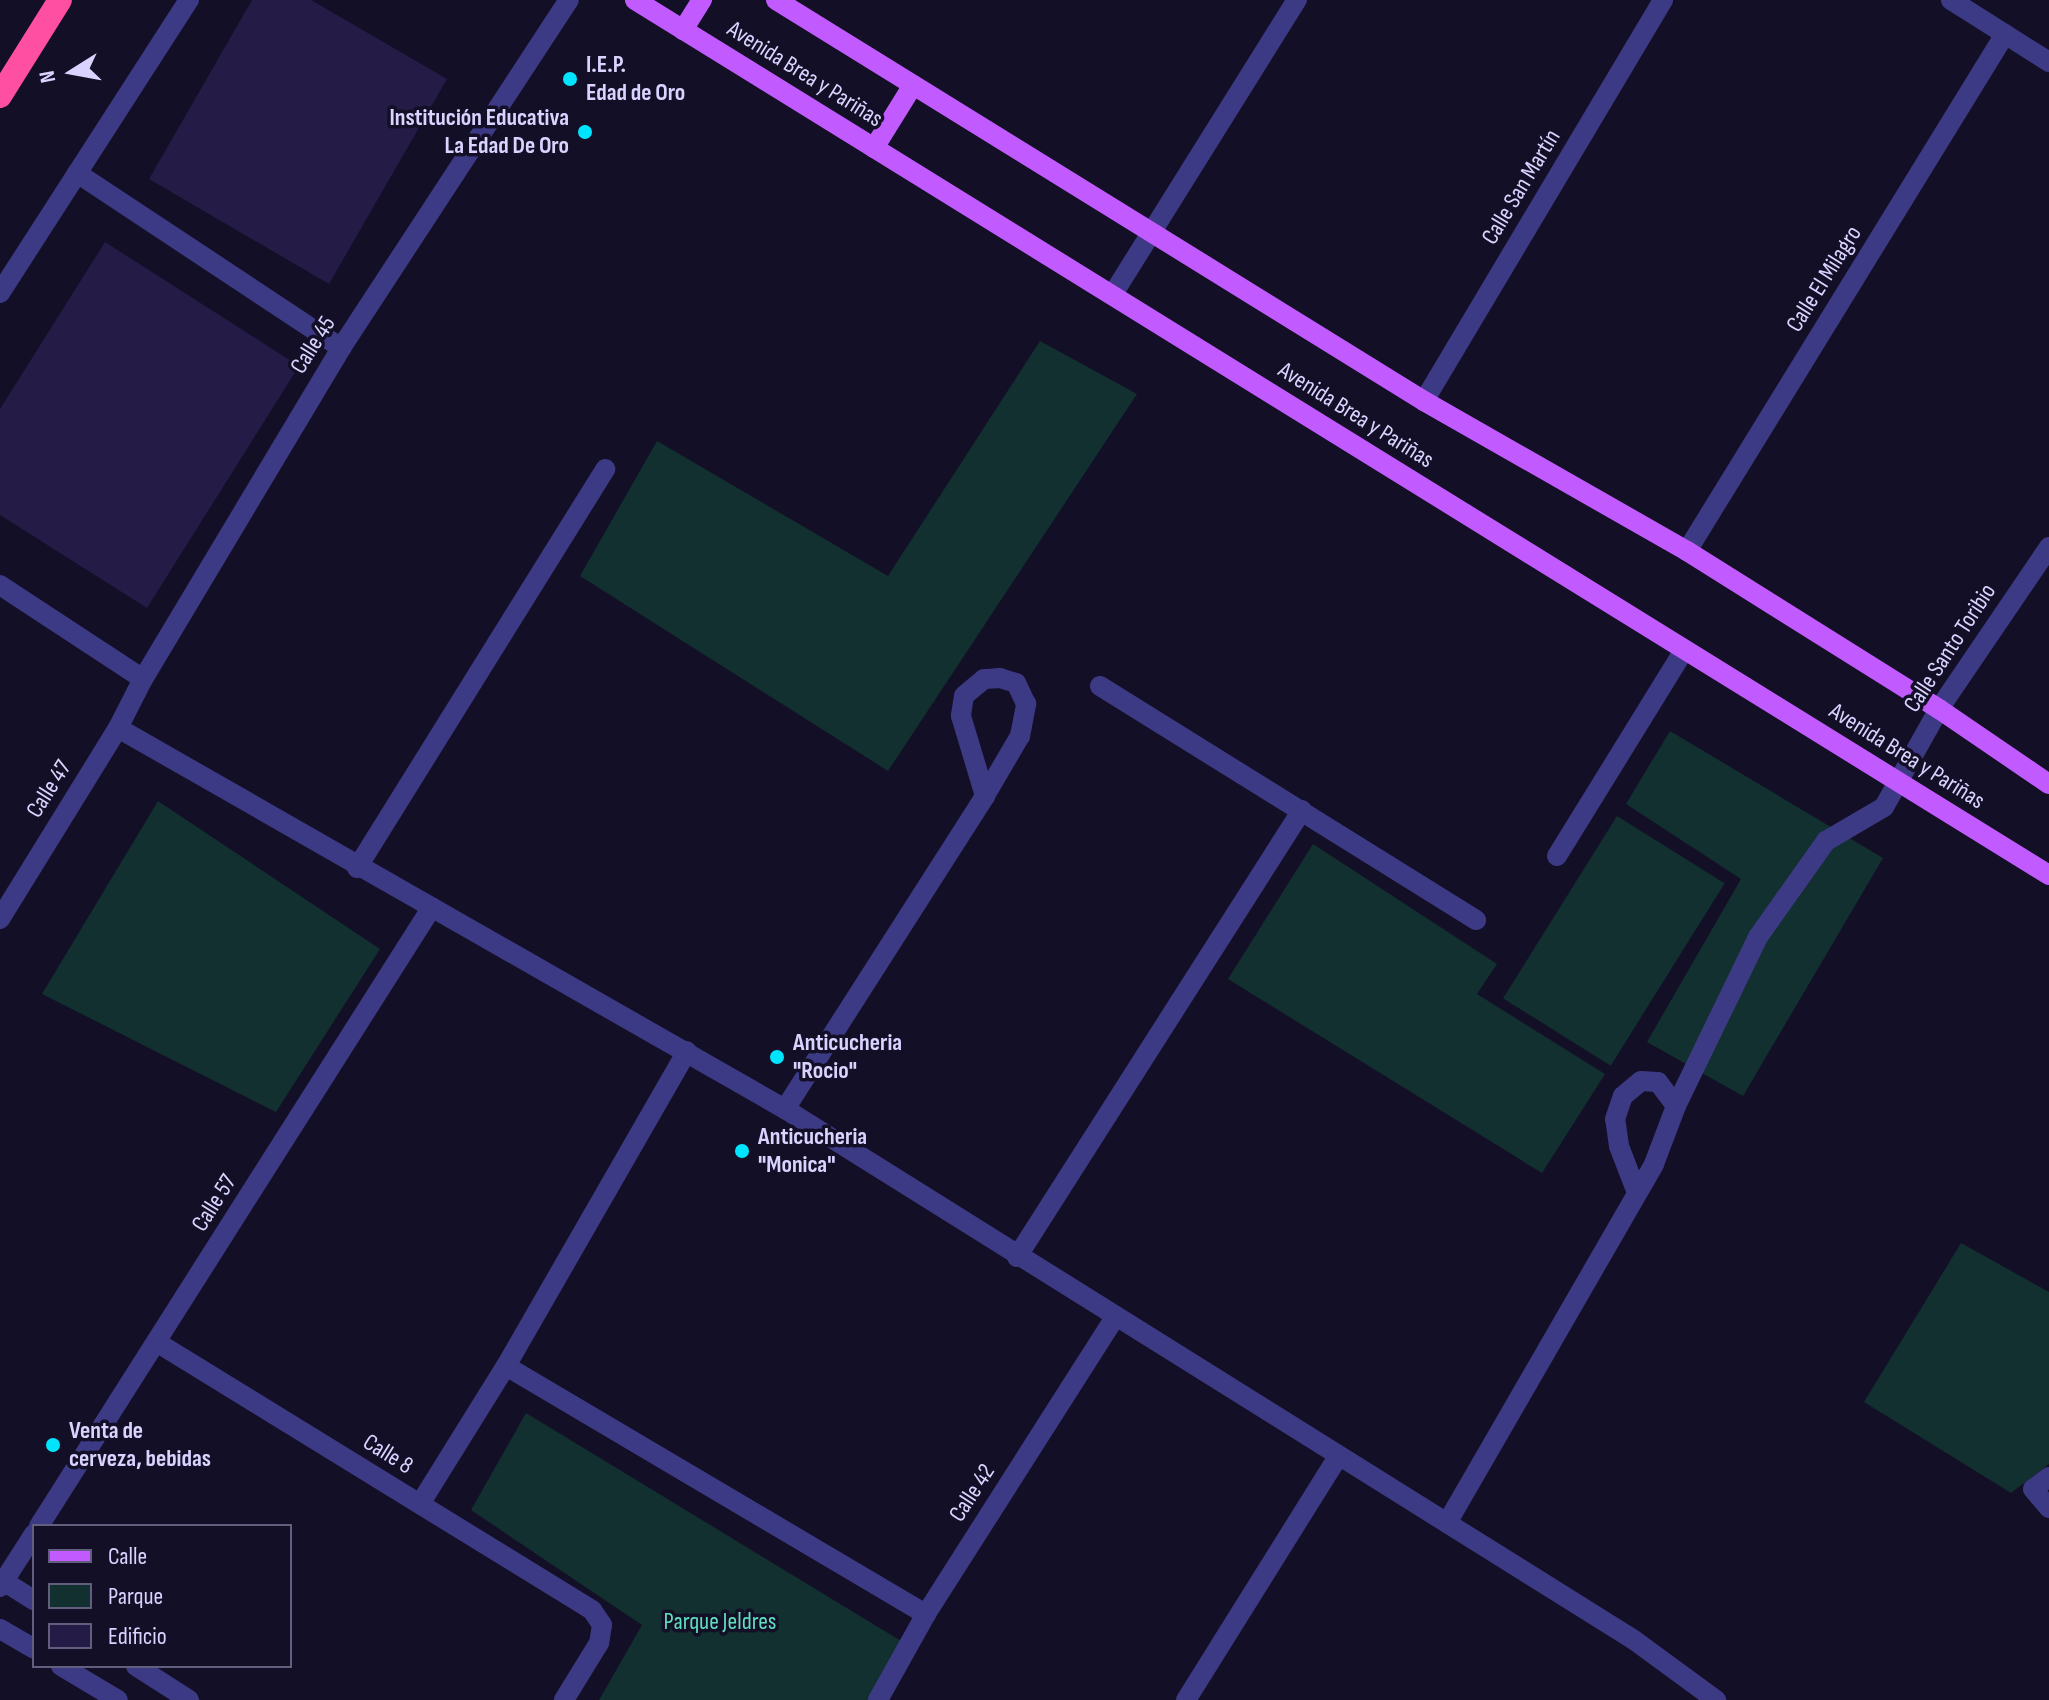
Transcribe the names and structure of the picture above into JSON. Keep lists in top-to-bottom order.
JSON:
{
  "streets": {
    "main road": ["Avenida Brea y Pariñas"],
    "street": [
      "Calle San Martín",
      "Calle El Milagro",
      "Calle 45",
      "Calle Santo Toribio",
      "Calle 47",
      "Calle 57",
      "Calle 8",
      "Calle 42"
    ]
  },
  "crossings": [
    ["Avenida Brea y Pariñas", "Calle San Martín"],
    ["Avenida Brea y Pariñas", "Calle El Milagro"],
    ["Avenida Brea y Pariñas", "Calle Santo Toribio"],
    ["Calle 45", "Calle 47"],
    ["Calle 57", "Calle 8"]
  ],
  "parks": ["Parque Jeldres"],
  "places": [
    "I.E.P. Edad de Oro",
    "Institución Educativa La Edad De Oro",
    "Anticucheria \"Rocio\"",
    "Anticucheria \"Monica\"",
    "Venta de cerveza, bebidas"
  ],
  "legend": ["Calle", "Parque", "Edificio"],
  "north": "left"
}
